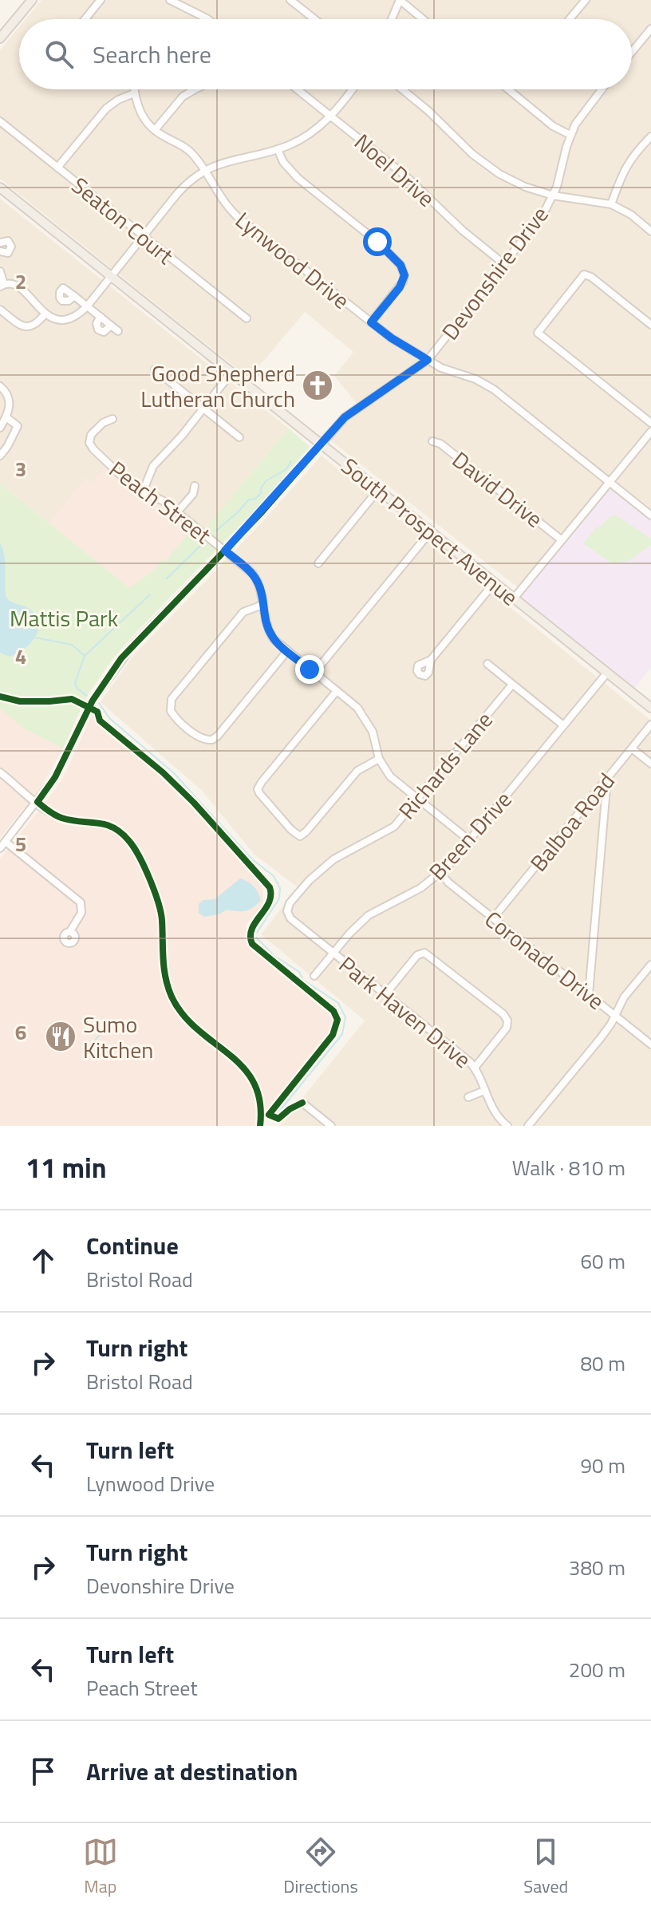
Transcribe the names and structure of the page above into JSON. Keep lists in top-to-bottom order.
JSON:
{
  "streets": {
    "main road": ["South Prospect Avenue"],
    "street": [
      "Noel Drive",
      "Seaton Court",
      "Lynwood Drive",
      "Devonshire Drive",
      "David Drive",
      "Peach Street",
      "Richards Lane",
      "Balboa Road",
      "Breen Drive",
      "Coronado Drive",
      "Park Haven Drive"
    ]
  },
  "crossings": [
    ["Noel Drive", "Devonshire Drive"],
    ["Lynwood Drive", "Devonshire Drive"],
    ["Devonshire Drive", "Peach Street"],
    ["Devonshire Drive", "South Prospect Avenue"],
    ["Peach Street", "Richards Lane"],
    ["Peach Street", "Breen Drive"],
    ["South Prospect Avenue", "Breen Drive"],
    ["Richards Lane", "Park Haven Drive"],
    ["Balboa Road", "Coronado Drive"],
    ["Breen Drive", "Coronado Drive"],
    ["Breen Drive", "Park Haven Drive"]
  ],
  "parks": ["Mattis Park"],
  "places": {
    "church": ["Good Shepherd Lutheran Church"],
    "restaurant": ["Sumo Kitchen"]
  },
  "page": {
    "search": "Search here",
    "heading": ["11 min", "Walk · 810 m"],
    "list": [
      ["Continue", "Bristol Road", "60 m"],
      ["Turn right", "Bristol Road", "80 m"],
      ["Turn left", "Lynwood Drive", "90 m"],
      ["Turn right", "Devonshire Drive", "380 m"],
      ["Turn left", "Peach Street", "200 m"],
      "Arrive at destination"
    ],
    "nav": ["Map", "Directions", "Saved"]
  },
  "grid": {
    "rows": [
      "2",
      "3",
      "4",
      "5",
      "6"
    ]
  }
}
